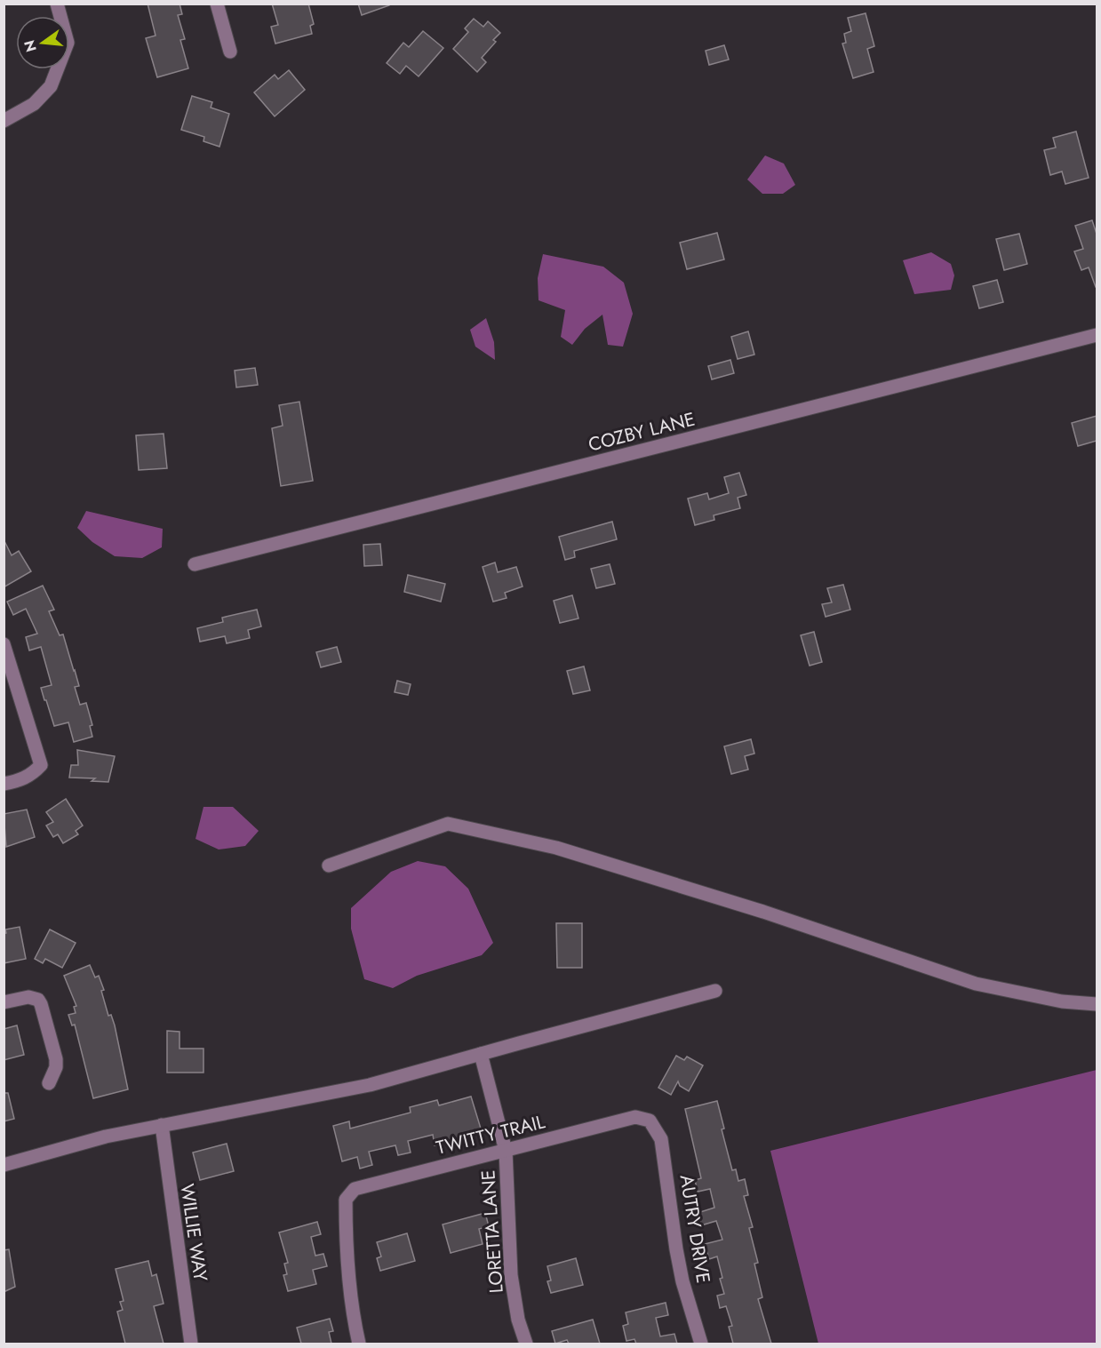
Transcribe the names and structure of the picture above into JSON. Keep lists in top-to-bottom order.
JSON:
{
  "streets": {
    "street": [
      "COZBY LANE",
      "TWITTY TRAIL",
      "AUTRY DRIVE",
      "LORETTA LANE",
      "WILLIE WAY"
    ]
  },
  "crossings": [
    ["TWITTY TRAIL", "AUTRY DRIVE"],
    ["TWITTY TRAIL", "LORETTA LANE"]
  ],
  "north": "left"
}
